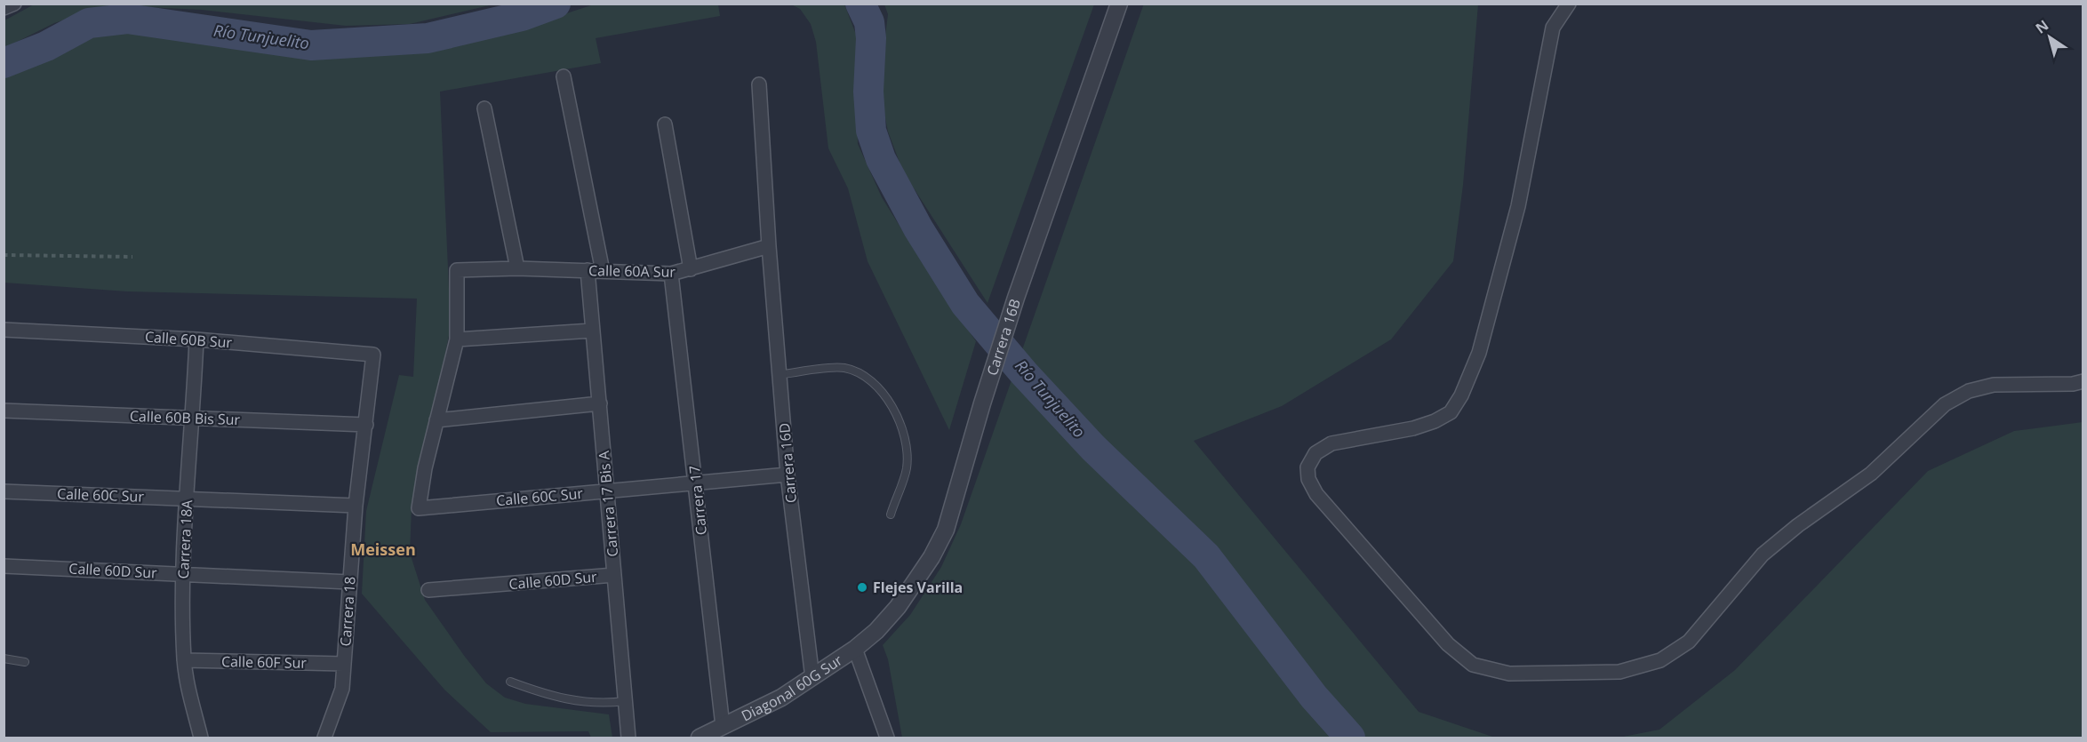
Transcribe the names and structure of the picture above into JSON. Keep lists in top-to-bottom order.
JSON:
{
  "streets": {
    "street": [
      "Calle 60A Sur",
      "Carrera 16B",
      "Calle 60B Sur",
      "Calle 60B Bis Sur",
      "Carrera 16D",
      "Calle 60C Sur",
      "Carrera 17",
      "Carrera 17 Bis A",
      "Carrera 18A",
      "Calle 60D Sur",
      "Carrera 18",
      "Calle 60F Sur",
      "Diagonal 60G Sur"
    ]
  },
  "crossings": [
    ["Calle 60A Sur", "Carrera 16D"],
    ["Calle 60A Sur", "Carrera 17"],
    ["Calle 60A Sur", "Carrera 17 Bis A"],
    ["Carrera 16B", "Diagonal 60G Sur"],
    ["Calle 60B Sur", "Carrera 18A"],
    ["Calle 60B Sur", "Carrera 18"],
    ["Calle 60B Bis Sur", "Carrera 18A"],
    ["Calle 60B Bis Sur", "Carrera 18"],
    ["Carrera 16D", "Calle 60C Sur"],
    ["Carrera 16D", "Diagonal 60G Sur"],
    ["Calle 60C Sur", "Carrera 17"],
    ["Calle 60C Sur", "Carrera 17 Bis A"],
    ["Calle 60C Sur", "Carrera 18A"],
    ["Calle 60C Sur", "Carrera 18"],
    ["Carrera 17", "Diagonal 60G Sur"],
    ["Carrera 17 Bis A", "Calle 60D Sur"],
    ["Carrera 18A", "Calle 60D Sur"],
    ["Carrera 18A", "Calle 60F Sur"],
    ["Calle 60D Sur", "Carrera 18"],
    ["Carrera 18", "Calle 60F Sur"]
  ],
  "districts": ["Meissen"],
  "water": ["Río Tunjuelito"],
  "places": ["Flejes Varilla"],
  "north": "top left"
}
